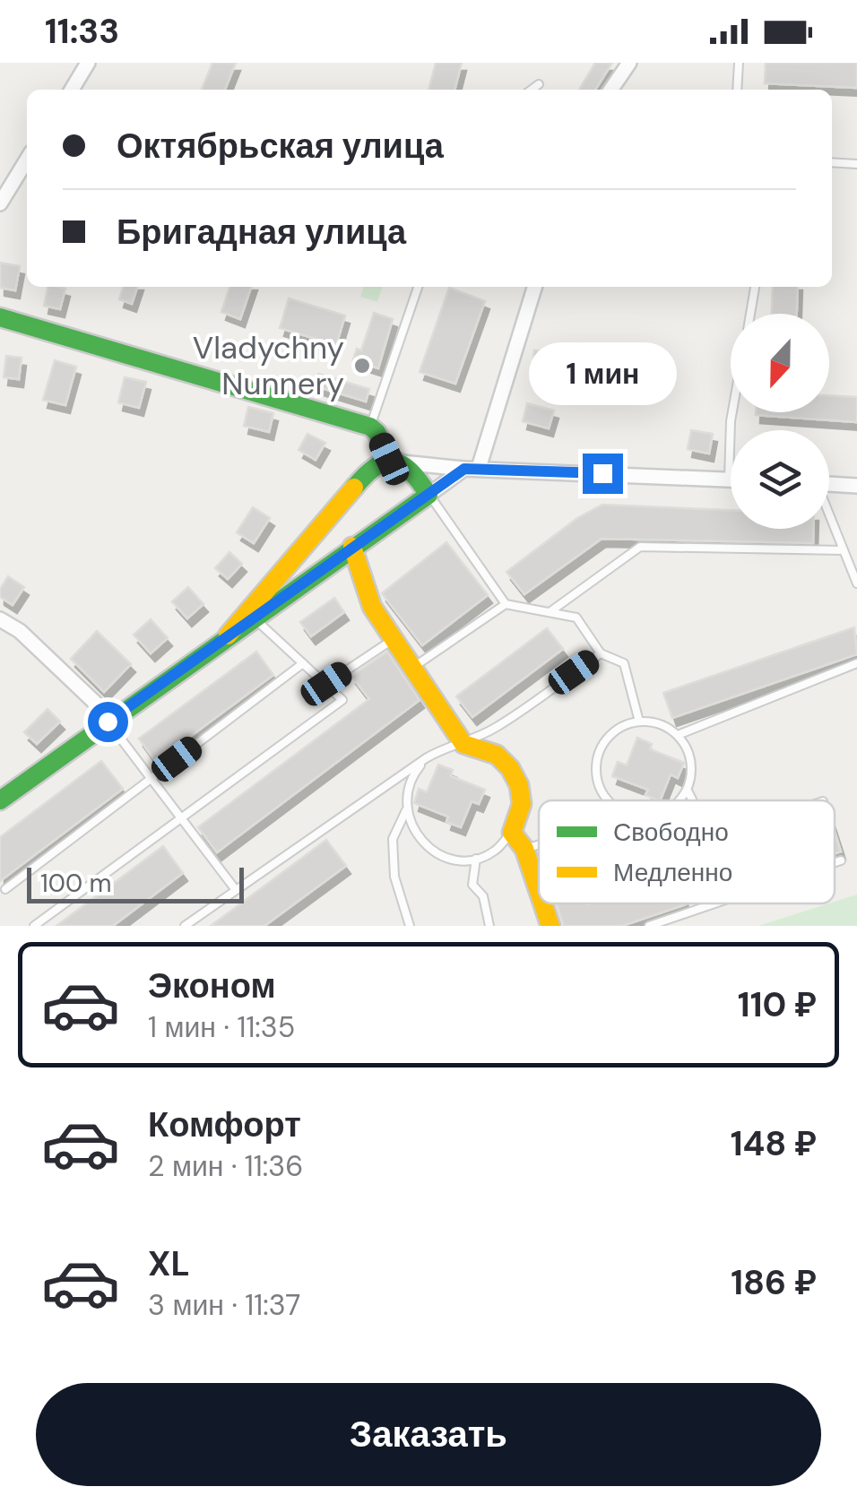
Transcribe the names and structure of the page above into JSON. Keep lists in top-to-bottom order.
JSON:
{
  "places": ["Vladychny Nunnery"],
  "legend": ["Свободно", "Медленно"],
  "scale_bar": "100 m",
  "north": "bottom",
  "page": {
    "status": "11:33",
    "banner": ["Октябрьская улица", "Бригадная улица"],
    "bubble": "1 мин",
    "scale": "100 m",
    "list": [
      {
        "name": "Эконом",
        "note": "1 мин · 11:35",
        "value": "110 ₽"
      },
      {
        "name": "Комфорт",
        "note": "2 мин · 11:36",
        "value": "148 ₽"
      },
      {
        "name": "XL",
        "note": "3 мин · 11:37",
        "value": "186 ₽"
      }
    ],
    "buttons": "Заказать"
  }
}
